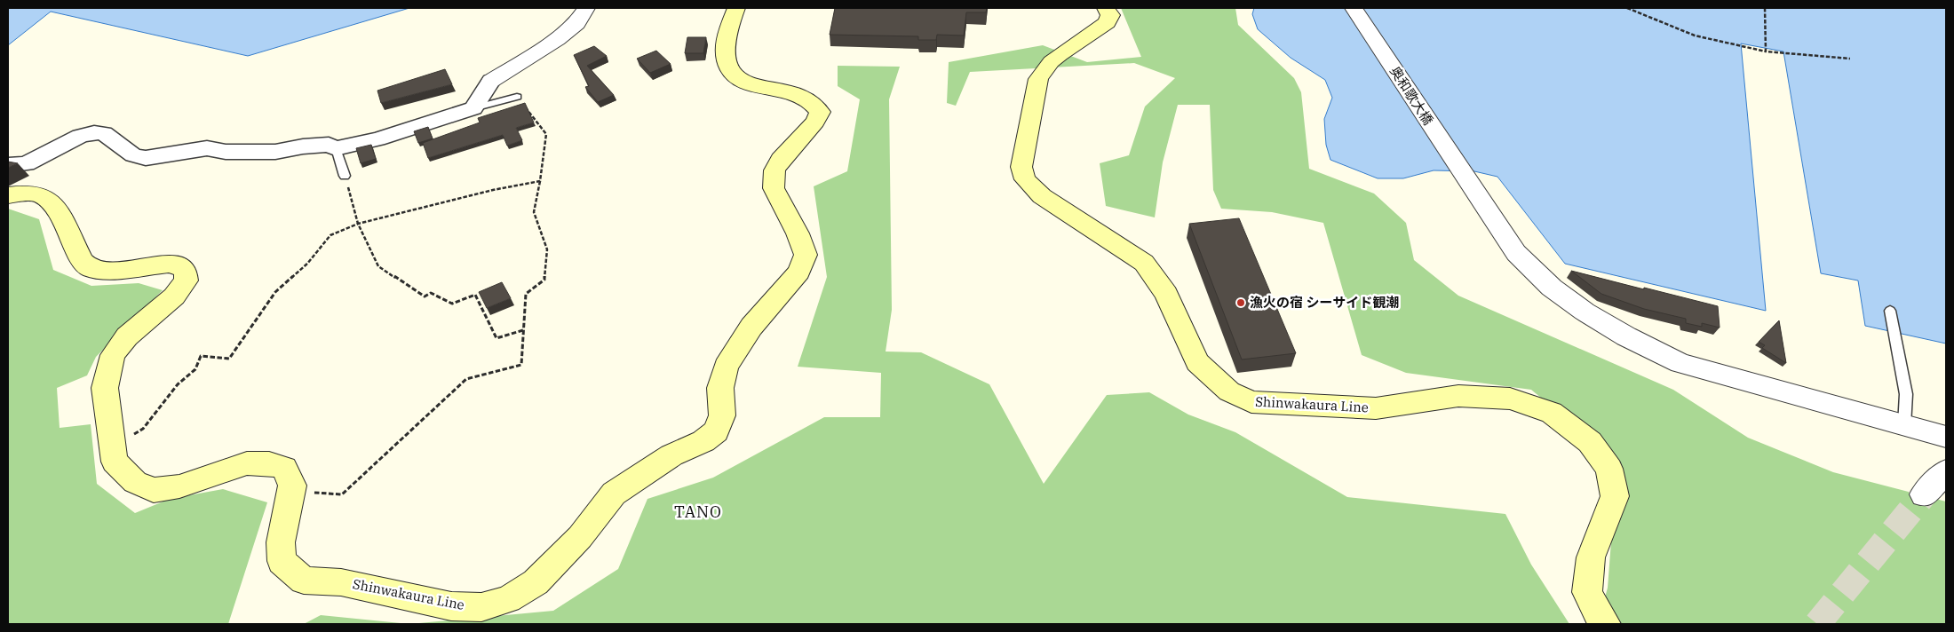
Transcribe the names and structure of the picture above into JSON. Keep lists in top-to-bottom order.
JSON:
{
  "streets": {
    "main road": ["Shinwakaura Line"],
    "street": ["奥和歌大橋"]
  },
  "districts": ["TANO"],
  "places": ["漁火の宿 シーサイド観潮"]
}
